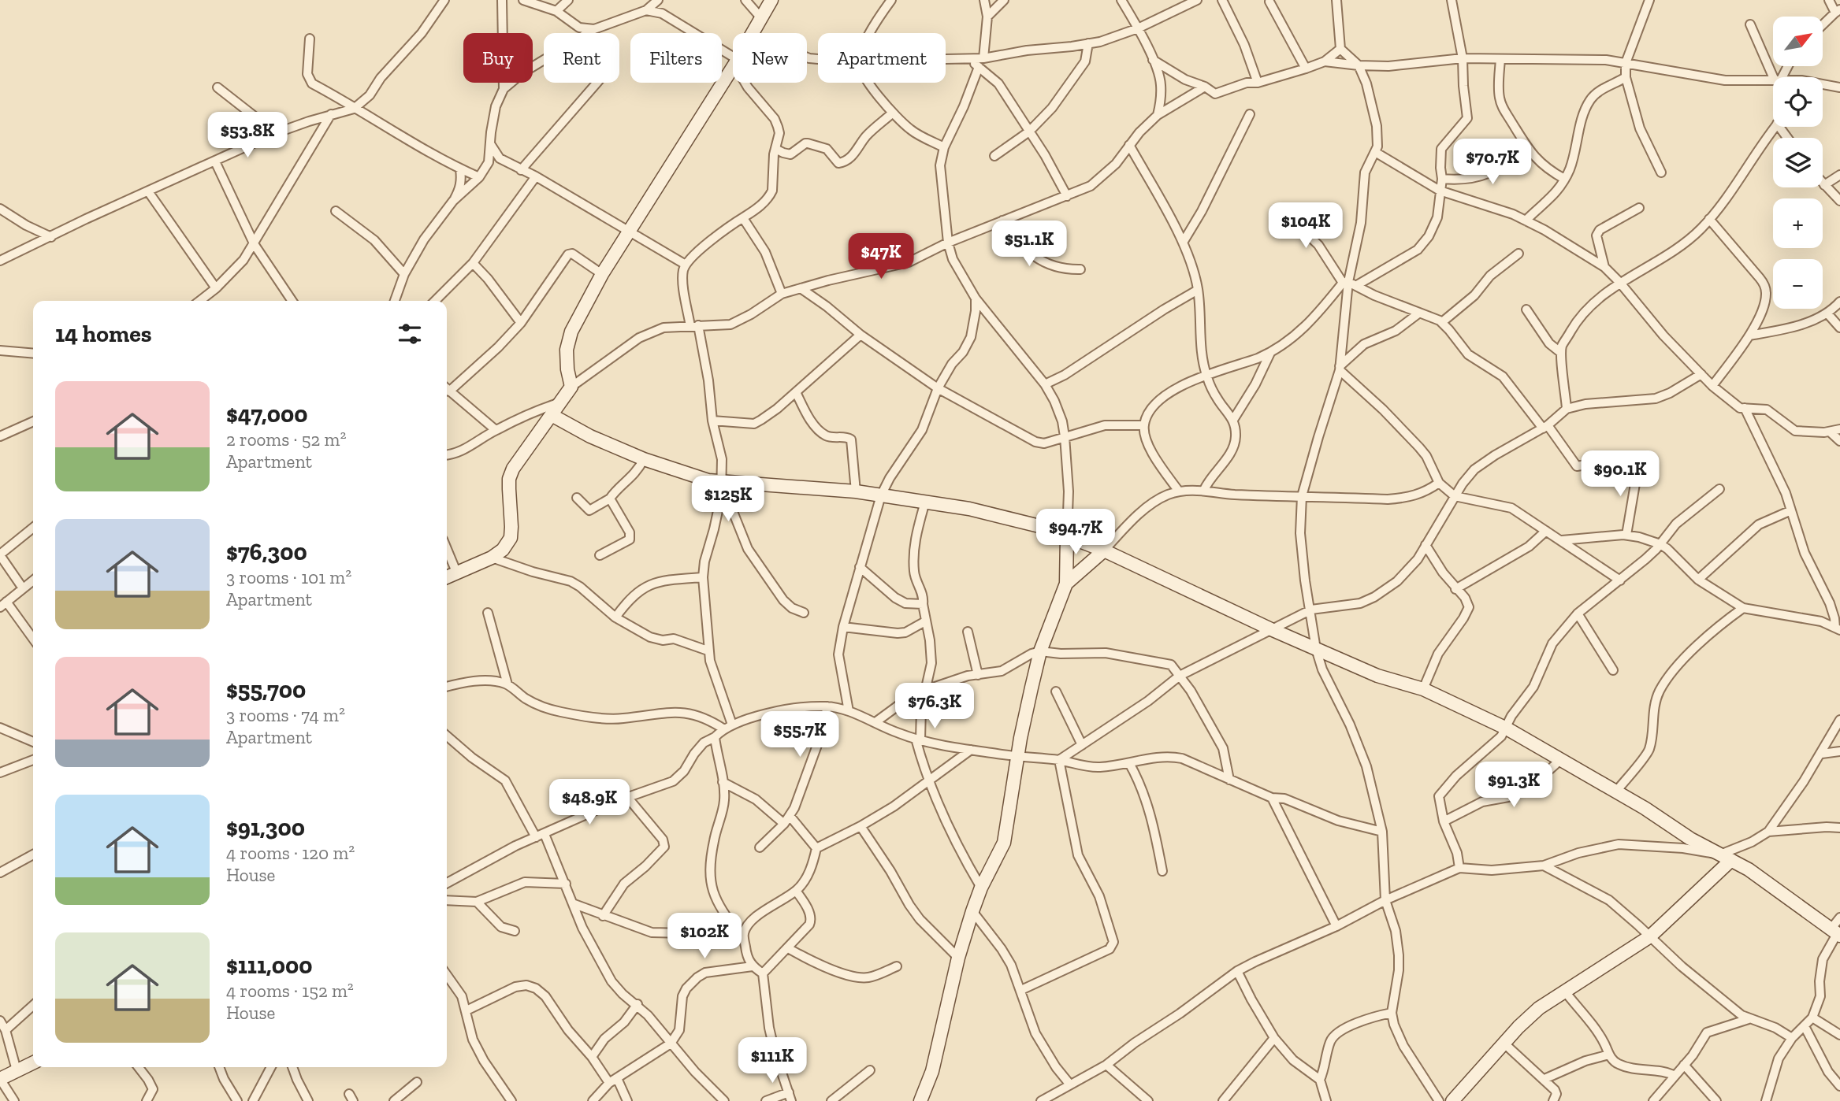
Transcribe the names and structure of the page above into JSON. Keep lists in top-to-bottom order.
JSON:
{
  "north": "top right",
  "page": {
    "map_buttons": ["+", "−"],
    "chip": [
      "Buy",
      "Rent",
      "Filters",
      "New",
      "Apartment"
    ],
    "price": [
      "$53.8K",
      "$70.7K",
      "$104K",
      "$51.1K",
      "$47K",
      "$90.1K",
      "$125K",
      "$94.7K",
      "$76.3K",
      "$55.7K",
      "$91.3K",
      "$48.9K",
      "$102K",
      "$111K"
    ],
    "heading": "14 homes",
    "list": [
      {
        "name": "$47,000",
        "note": "2 rooms · 52 m² · Apartment"
      },
      {
        "name": "$76,300",
        "note": "3 rooms · 101 m² · Apartment"
      },
      {
        "name": "$55,700",
        "note": "3 rooms · 74 m² · Apartment"
      },
      {
        "name": "$91,300",
        "note": "4 rooms · 120 m² · House"
      },
      {
        "name": "$111,000",
        "note": "4 rooms · 152 m² · House"
      }
    ]
  }
}
